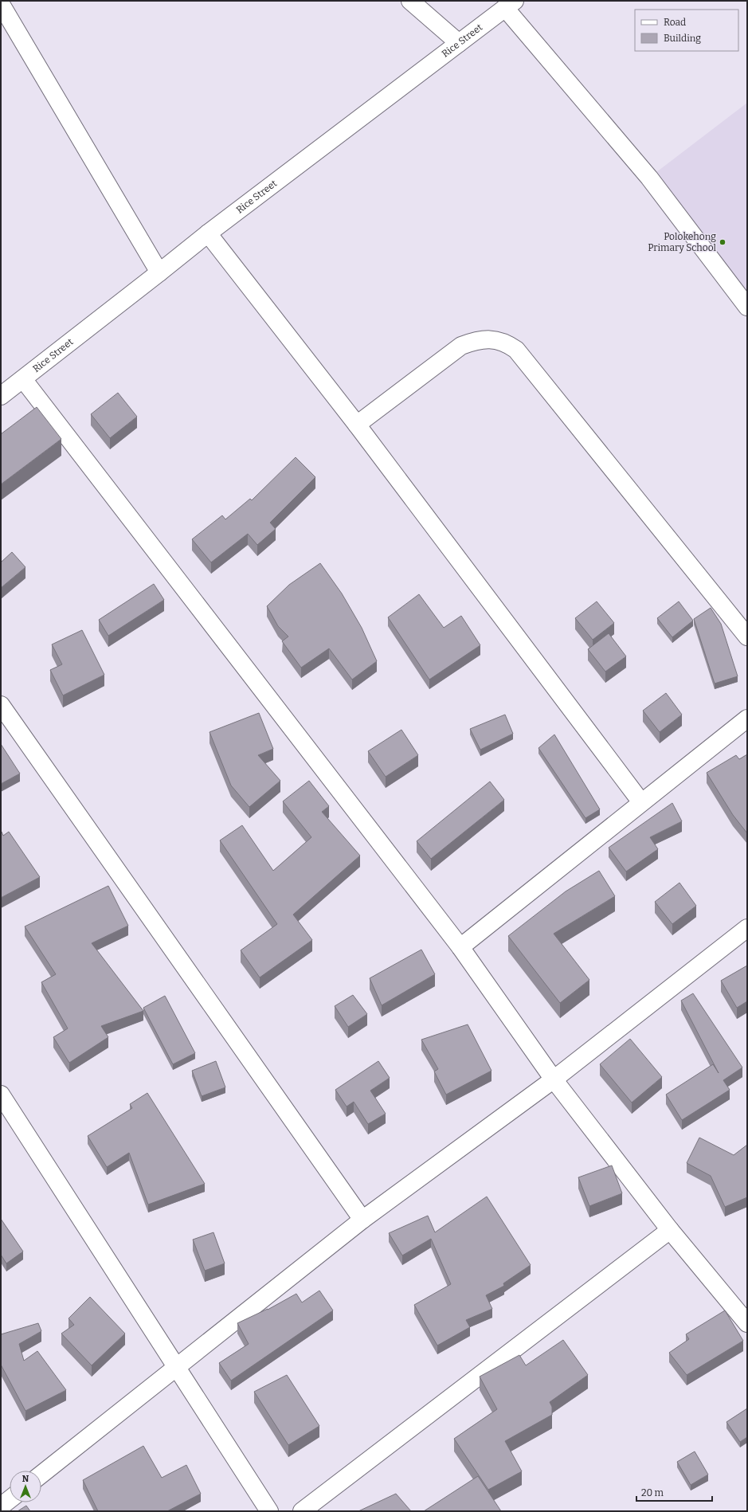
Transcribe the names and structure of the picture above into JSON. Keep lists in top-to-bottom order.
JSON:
{
  "streets": {
    "street": ["Rice Street"]
  },
  "places": ["Polokehong Primary School"],
  "legend": ["Road", "Building"],
  "scale_bar": "20 m",
  "north": "top"
}
